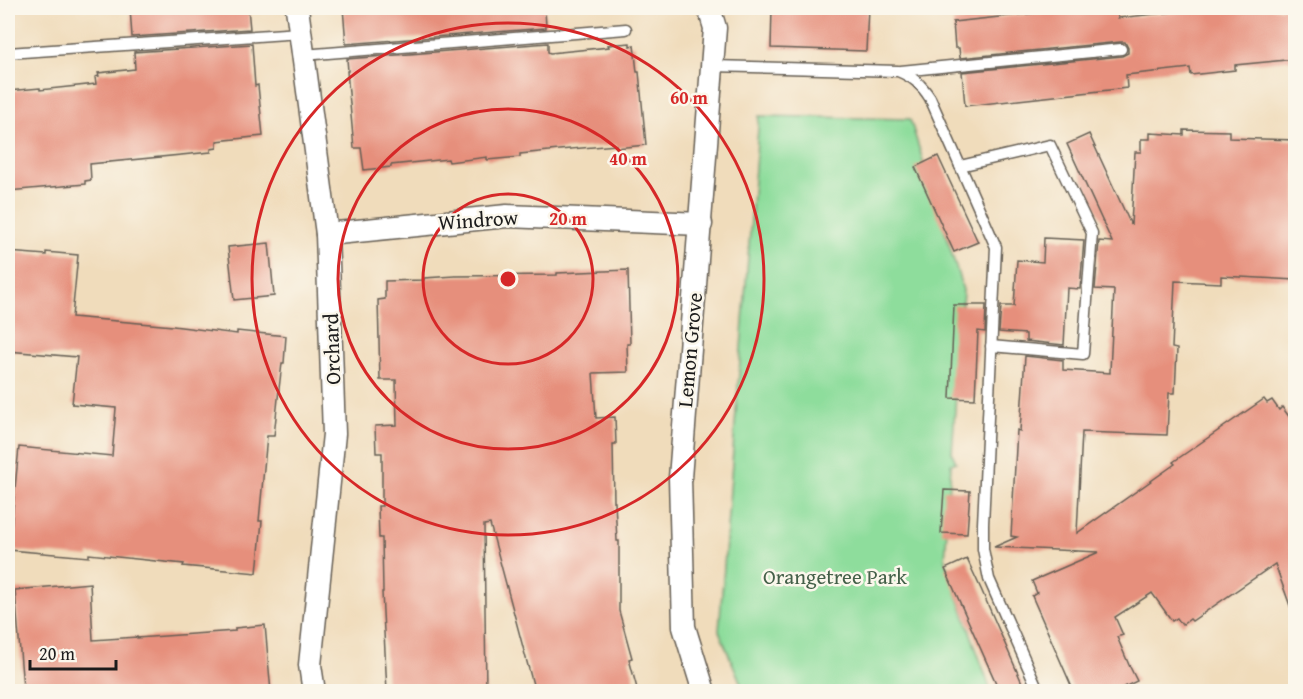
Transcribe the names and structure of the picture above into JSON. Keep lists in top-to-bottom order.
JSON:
{
  "streets": {
    "street": ["Windrow", "Orchard", "Lemon Grove"]
  },
  "crossings": [
    ["Windrow", "Orchard"],
    ["Windrow", "Lemon Grove"]
  ],
  "parks": ["Orangetree Park"],
  "scale_bar": "20 m",
  "rings": ["60 m", "40 m", "20 m"]
}
